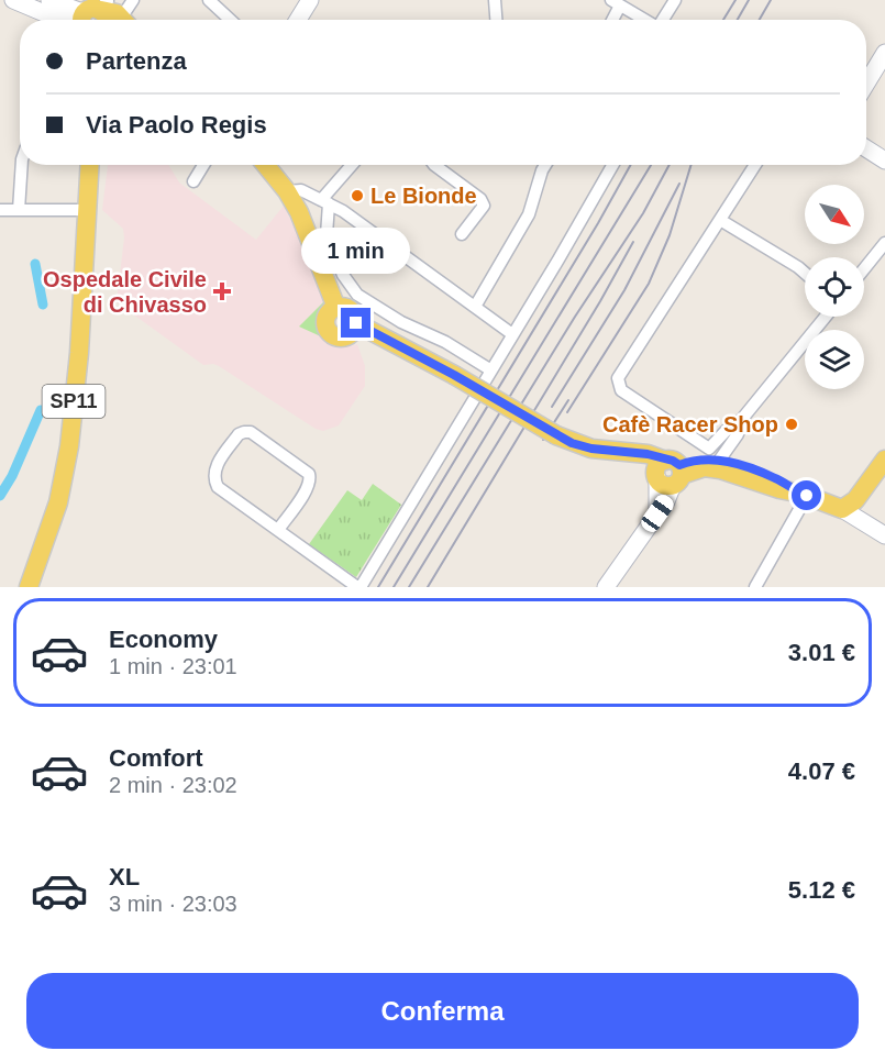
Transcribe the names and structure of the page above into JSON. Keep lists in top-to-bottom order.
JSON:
{
  "streets": {
    "main road": ["SP11"]
  },
  "places": {
    "other": ["Le Bionde", "Cafè Racer Shop"],
    "health": ["Ospedale Civile di Chivasso"]
  },
  "north": "bottom right",
  "page": {
    "banner": ["Partenza", "Via Paolo Regis"],
    "bubble": "1 min",
    "list": [
      {
        "name": "Economy",
        "note": "1 min · 23:01",
        "value": "3.01 €"
      },
      {
        "name": "Comfort",
        "note": "2 min · 23:02",
        "value": "4.07 €"
      },
      {
        "name": "XL",
        "note": "3 min · 23:03",
        "value": "5.12 €"
      }
    ],
    "buttons": "Conferma"
  }
}
